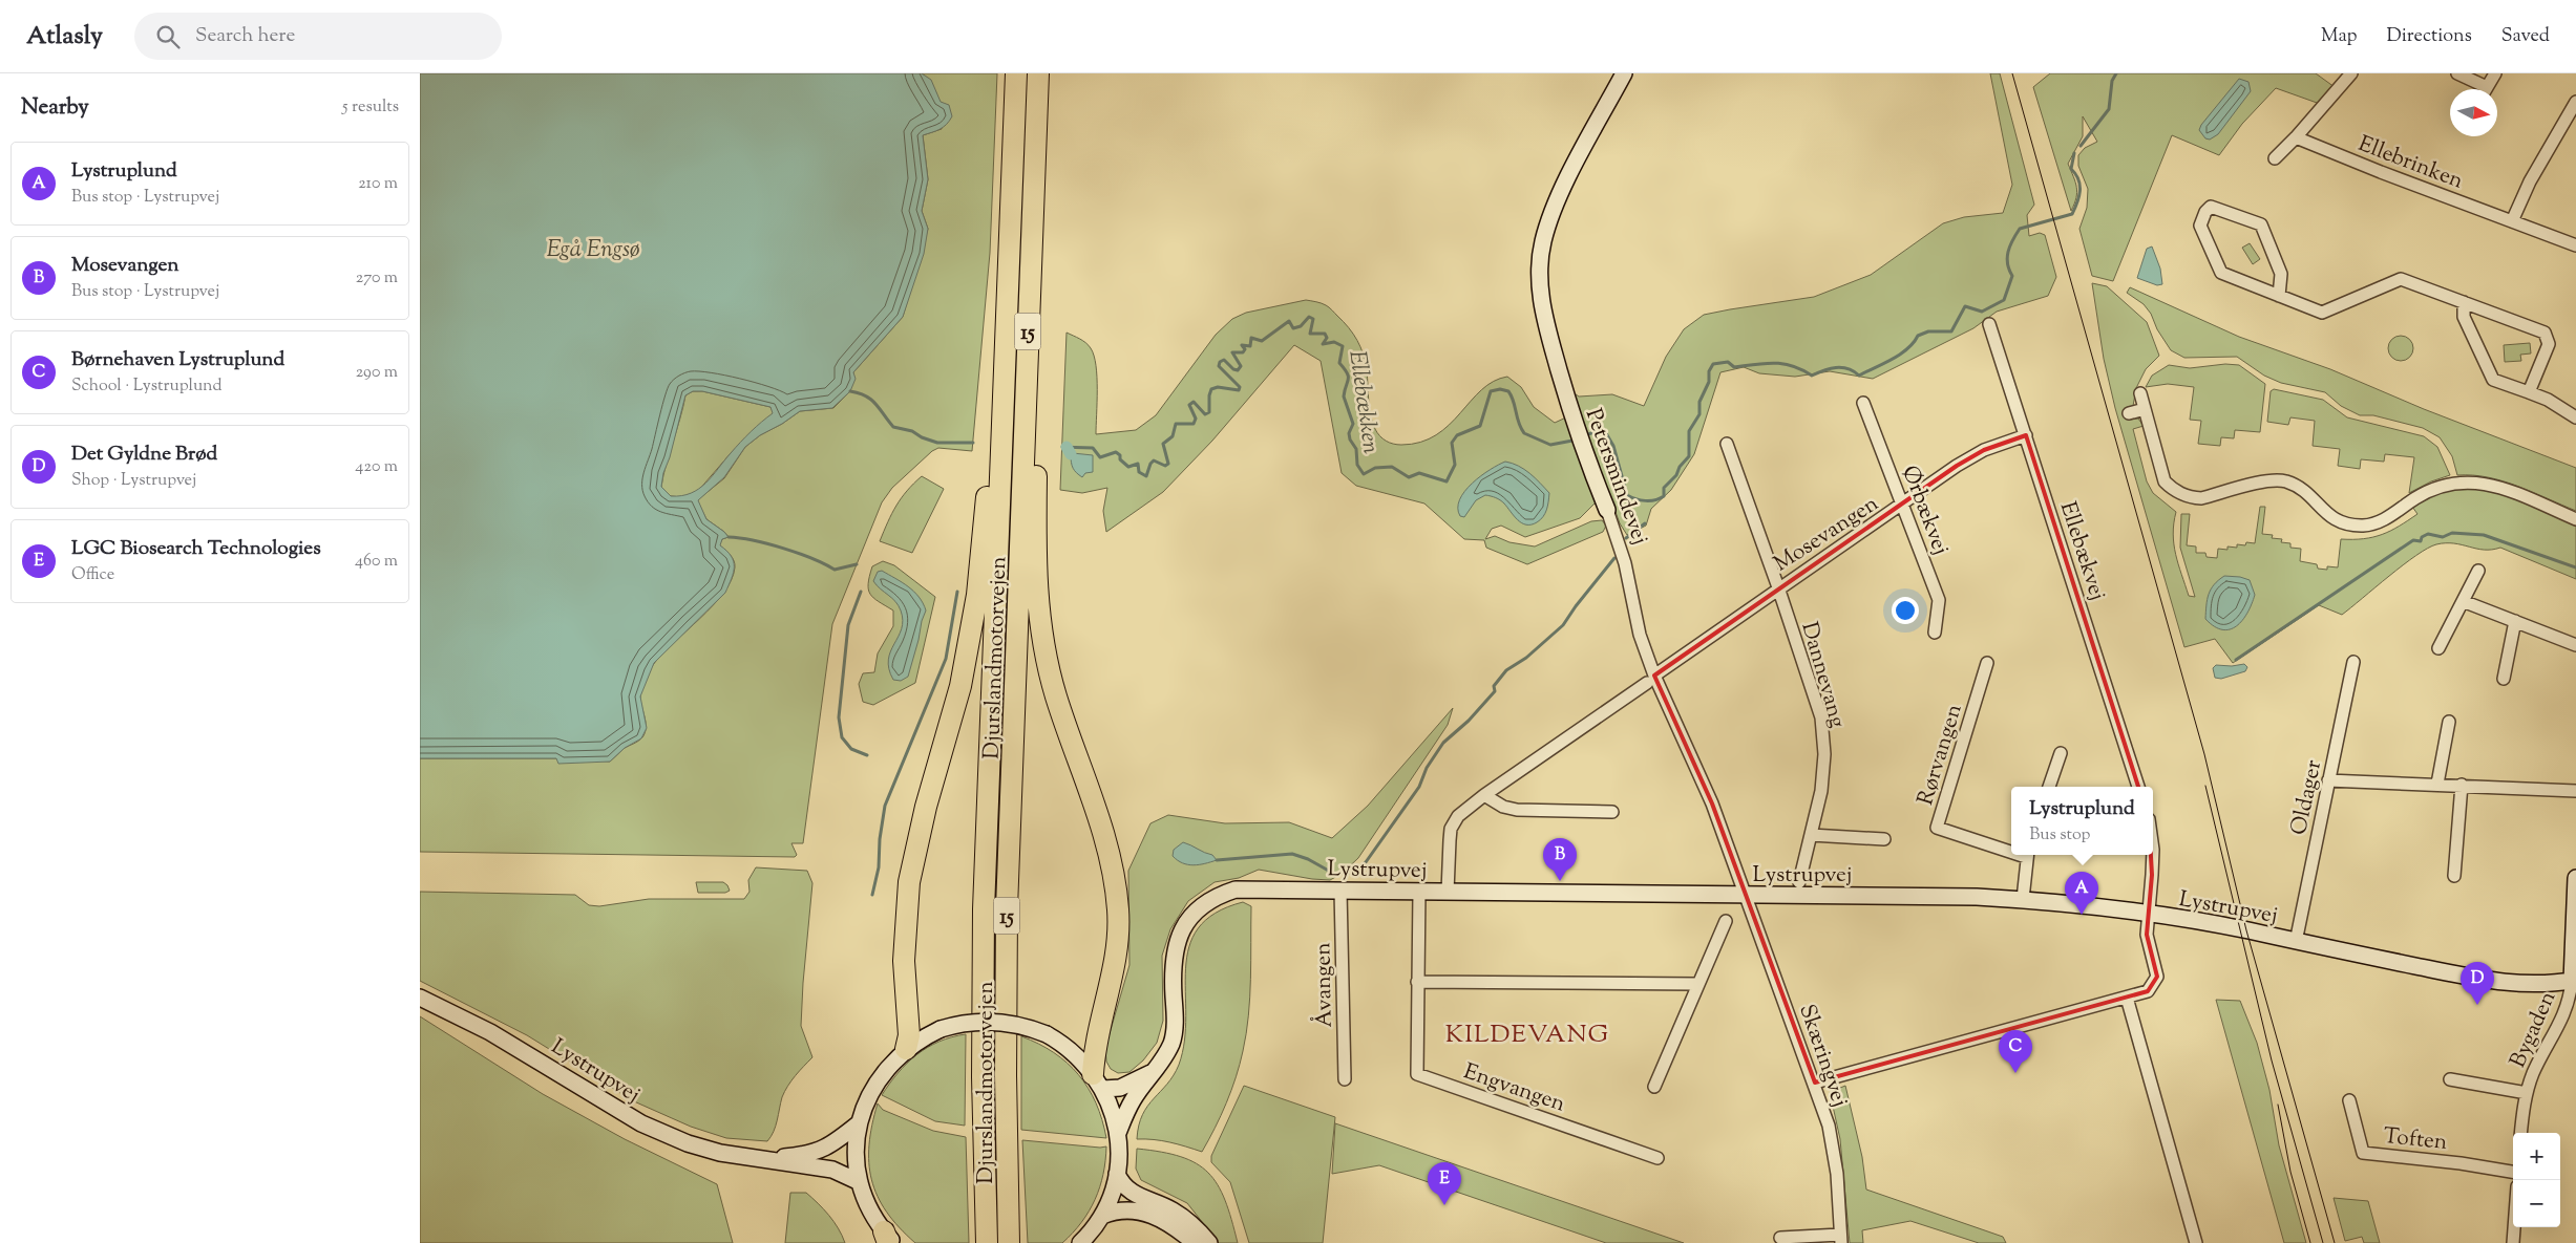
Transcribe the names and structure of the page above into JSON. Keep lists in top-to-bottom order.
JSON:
{
  "streets": {
    "highway": ["15", "Djurslandmotorvejen"],
    "street": [
      "Ellebrinken",
      "Petersmindevej",
      "Ørbækvej",
      "Mosevangen",
      "Ellebækvej",
      "Dannevang",
      "Rørvangen",
      "Oldager",
      "Lystrupvej",
      "Åvangen",
      "Bygaden",
      "Skæringvej",
      "Engvangen",
      "Toften"
    ]
  },
  "crossings": [
    ["Petersmindevej", "Mosevangen"],
    ["Petersmindevej", "Lystrupvej"],
    ["Petersmindevej", "Skæringvej"],
    ["Ørbækvej", "Mosevangen"],
    ["Mosevangen", "Ellebækvej"],
    ["Mosevangen", "Dannevang"],
    ["Mosevangen", "Lystrupvej"],
    ["Rørvangen", "Lystrupvej"],
    ["Oldager", "Lystrupvej"],
    ["Lystrupvej", "Åvangen"],
    ["Lystrupvej", "Bygaden"],
    ["Lystrupvej", "Skæringvej"],
    ["Lystrupvej", "Engvangen"]
  ],
  "districts": ["KILDEVANG"],
  "water": ["Egå Engsø", "Ellebækken"],
  "north": "right",
  "page": {
    "header": "Atlasly",
    "search": "Search here",
    "nav": ["Map", "Directions", "Saved"],
    "heading": ["Nearby", "5 results"],
    "list": [
      {
        "mark": "A",
        "name": "Lystruplund",
        "note": "Bus stop · Lystrupvej",
        "value": "210 m"
      },
      {
        "mark": "B",
        "name": "Mosevangen",
        "note": "Bus stop · Lystrupvej",
        "value": "270 m"
      },
      {
        "mark": "C",
        "name": "Børnehaven Lystruplund",
        "note": "School · Lystruplund",
        "value": "290 m"
      },
      {
        "mark": "D",
        "name": "Det Gyldne Brød",
        "note": "Shop · Lystrupvej",
        "value": "420 m"
      },
      {
        "mark": "E",
        "name": "LGC Biosearch Technologies",
        "note": "Office",
        "value": "460 m"
      }
    ],
    "popup": ["Lystruplund", "Bus stop"],
    "pins": [
      "B",
      "A",
      "D",
      "C",
      "E"
    ],
    "map_buttons": ["+", "−"]
  }
}
